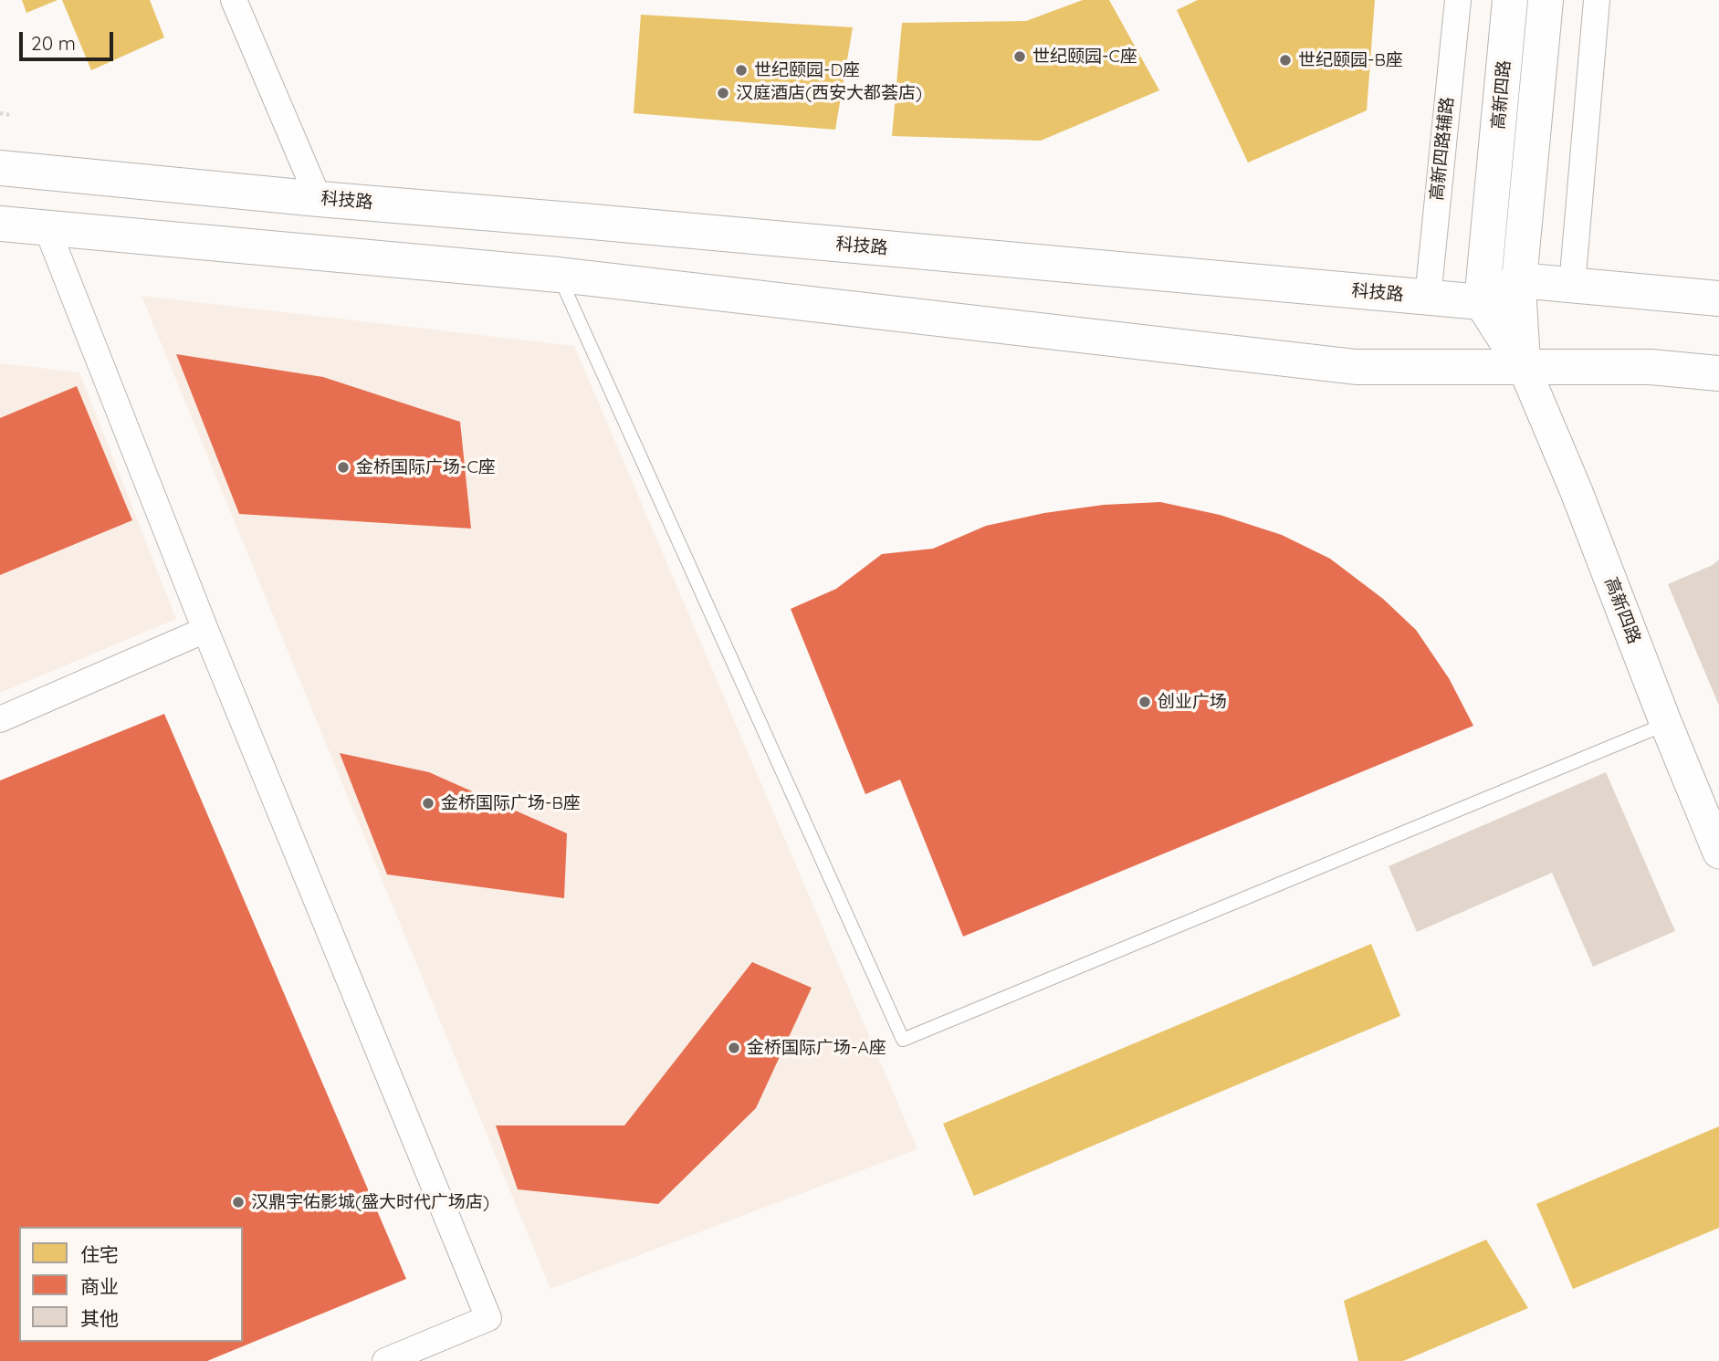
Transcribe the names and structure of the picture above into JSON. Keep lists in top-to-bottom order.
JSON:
{
  "streets": {
    "main road": ["高新四路", "科技路"],
    "street": ["高新四路辅路"]
  },
  "crossings": [
    ["高新四路", "科技路"],
    ["高新四路辅路", "科技路"]
  ],
  "places": [
    "世纪颐园-C座",
    "世纪颐园-B座",
    "世纪颐园-D座",
    "汉庭酒店(西安大都荟店)",
    "金桥国际广场-C座",
    "创业广场",
    "金桥国际广场-B座",
    "金桥国际广场-A座",
    "汉鼎宇佑影城(盛大时代广场店)"
  ],
  "legend": ["住宅", "商业", "其他"],
  "scale_bar": "20 m"
}
